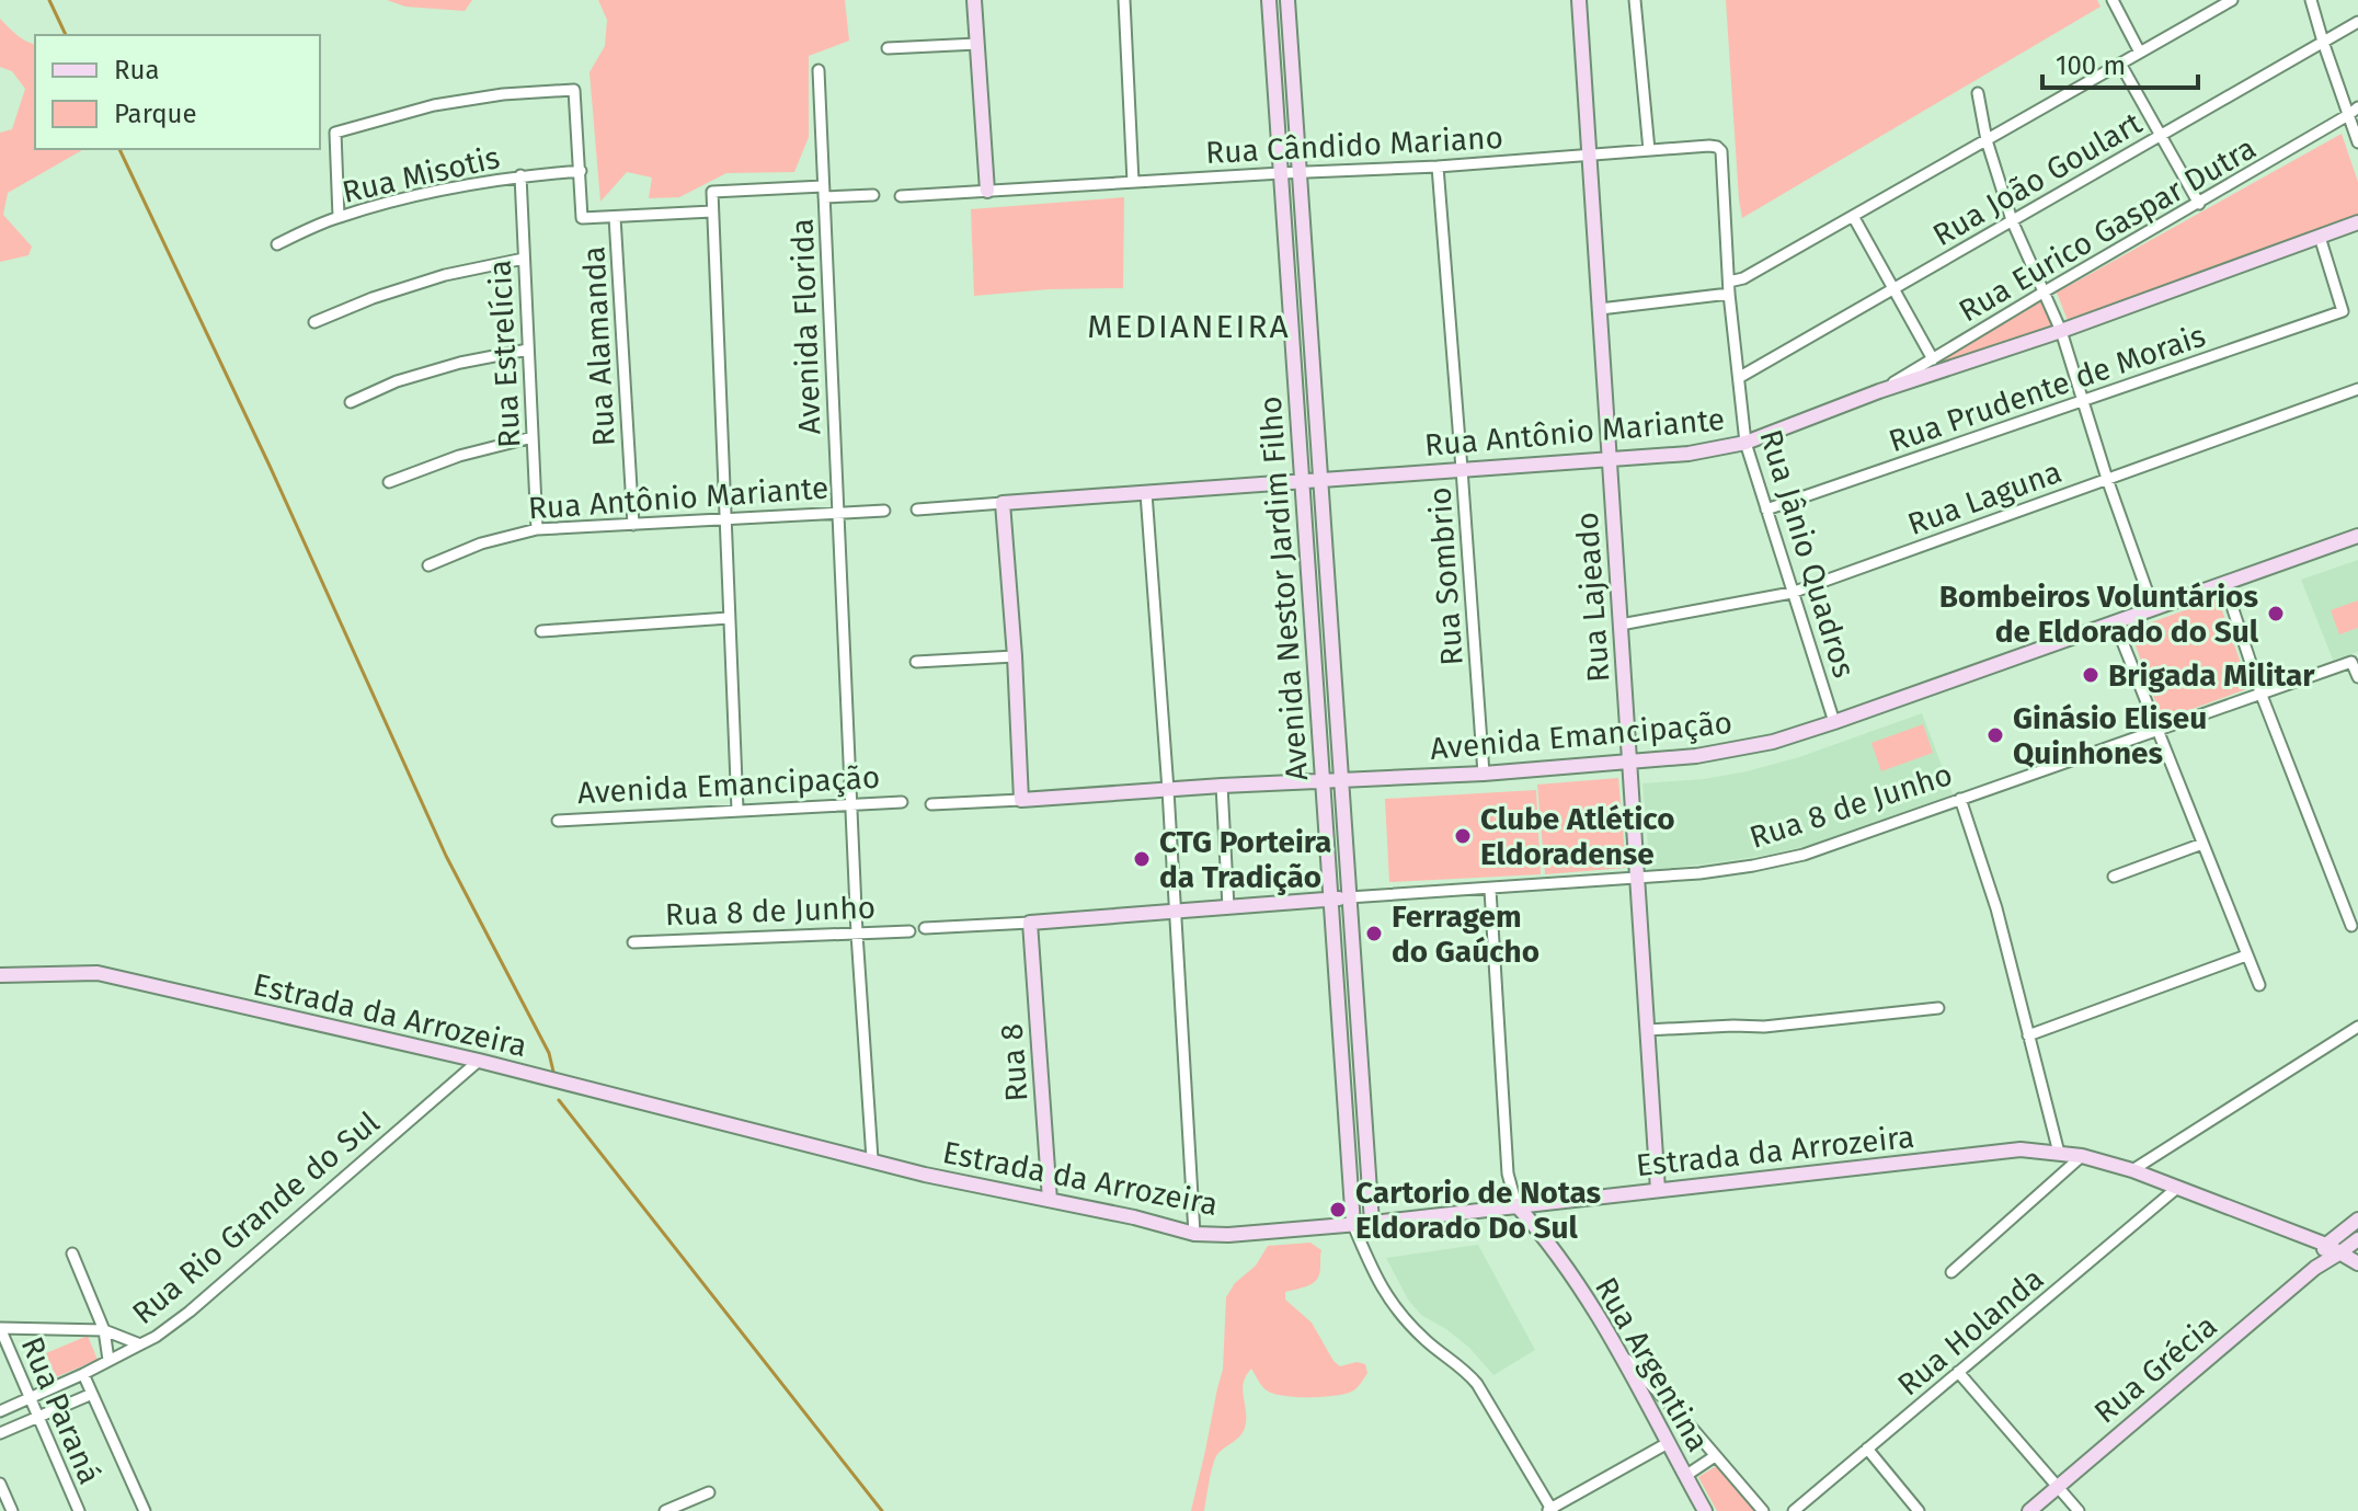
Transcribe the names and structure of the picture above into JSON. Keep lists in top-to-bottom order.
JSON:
{
  "streets": {
    "main road": [
      "Rua Antônio Mariante",
      "Avenida Nestor Jardim Filho",
      "Rua Lajeado",
      "Avenida Emancipação",
      "Rua 8 de Junho",
      "Estrada da Arrozeira",
      "Rua 8",
      "Rua Argentina",
      "Rua Grécia"
    ],
    "street": [
      "Rua Cândido Mariano",
      "Rua Misotis",
      "Rua João Goulart",
      "Rua Eurico Gaspar Dutra",
      "Avenida Florida",
      "Rua Alamanda",
      "Rua Estrelícia",
      "Rua Prudente de Morais",
      "Rua Laguna",
      "Rua Jânio Quadros",
      "Rua Sombrio",
      "Rua Rio Grande do Sul",
      "Rua Holanda",
      "Rua Paraná"
    ]
  },
  "crossings": [
    ["Rua Cândido Mariano", "Rua Jânio Quadros"],
    ["Rua Cândido Mariano", "Rua Sombrio"],
    ["Rua Cândido Mariano", "Avenida Nestor Jardim Filho"],
    ["Rua Cândido Mariano", "Rua Lajeado"],
    ["Rua Misotis", "Rua Estrelícia"],
    ["Rua João Goulart", "Rua Jânio Quadros"],
    ["Rua Eurico Gaspar Dutra", "Rua Antônio Mariante"],
    ["Avenida Florida", "Rua Antônio Mariante"],
    ["Avenida Florida", "Avenida Emancipação"],
    ["Avenida Florida", "Rua 8 de Junho"],
    ["Avenida Florida", "Estrada da Arrozeira"],
    ["Rua Alamanda", "Rua Antônio Mariante"],
    ["Rua Estrelícia", "Rua Antônio Mariante"],
    ["Rua Prudente de Morais", "Rua Antônio Mariante"],
    ["Rua Prudente de Morais", "Rua Jânio Quadros"],
    ["Rua Antônio Mariante", "Rua Jânio Quadros"],
    ["Rua Antônio Mariante", "Rua Sombrio"],
    ["Rua Antônio Mariante", "Avenida Nestor Jardim Filho"],
    ["Rua Antônio Mariante", "Rua Lajeado"],
    ["Rua Laguna", "Rua Jânio Quadros"],
    ["Rua Laguna", "Rua Lajeado"],
    ["Rua Jânio Quadros", "Avenida Emancipação"],
    ["Rua Sombrio", "Avenida Emancipação"],
    ["Avenida Nestor Jardim Filho", "Avenida Emancipação"],
    ["Avenida Nestor Jardim Filho", "Rua 8 de Junho"],
    ["Avenida Nestor Jardim Filho", "Estrada da Arrozeira"],
    ["Rua Lajeado", "Avenida Emancipação"],
    ["Rua Lajeado", "Rua 8 de Junho"],
    ["Rua Lajeado", "Estrada da Arrozeira"],
    ["Rua 8 de Junho", "Rua 8"],
    ["Estrada da Arrozeira", "Rua 8"],
    ["Estrada da Arrozeira", "Rua Rio Grande do Sul"],
    ["Estrada da Arrozeira", "Rua Holanda"],
    ["Estrada da Arrozeira", "Rua Argentina"],
    ["Estrada da Arrozeira", "Rua Grécia"],
    ["Rua Rio Grande do Sul", "Rua Paraná"]
  ],
  "districts": ["MEDIANEIRA"],
  "places": [
    "Bombeiros Voluntários de Eldorado do Sul",
    "Brigada Militar",
    "Ginásio Eliseu Quinhones",
    "Clube Atlético Eldoradense",
    "CTG Porteira da Tradição",
    "Ferragem do Gaúcho",
    "Cartorio de Notas Eldorado Do Sul"
  ],
  "legend": ["Rua", "Parque"],
  "scale_bar": "100 m"
}
